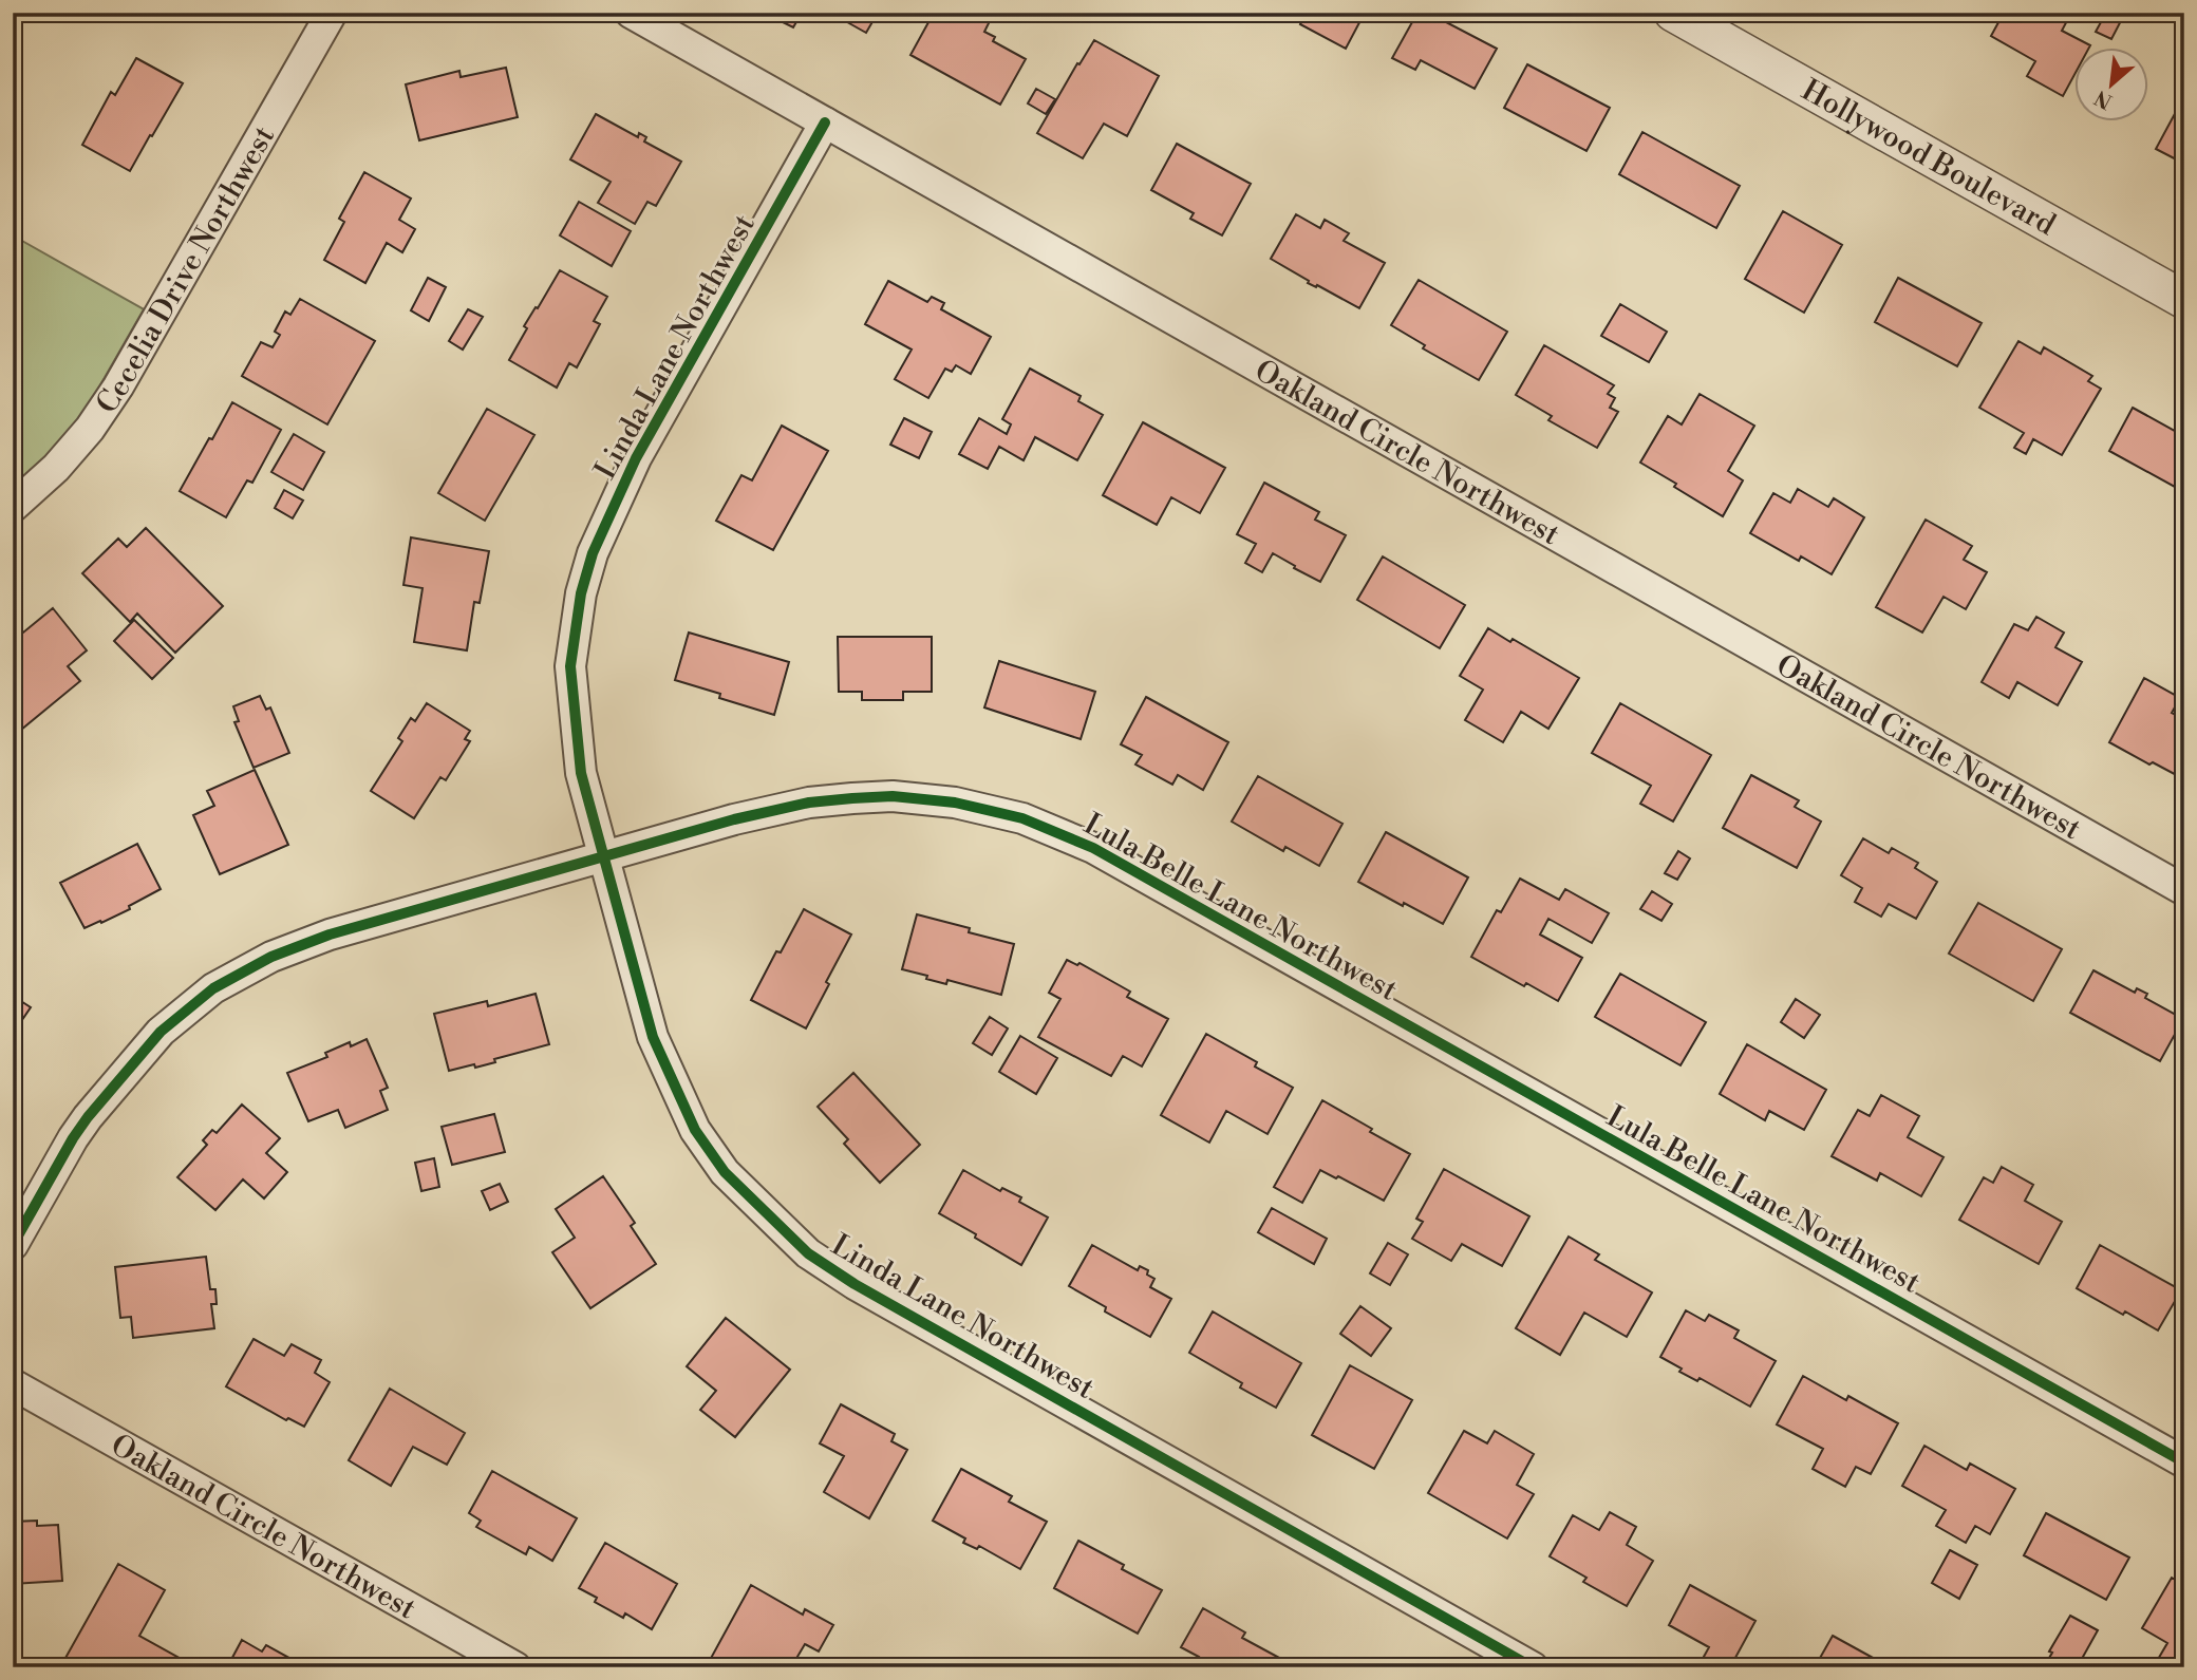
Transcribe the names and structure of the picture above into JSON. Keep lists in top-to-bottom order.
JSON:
{
  "streets": {
    "street": [
      "Hollywood Boulevard",
      "Cecelia Drive Northwest",
      "Linda Lane Northwest",
      "Oakland Circle Northwest",
      "Lula Belle Lane Northwest"
    ]
  },
  "crossings": [
    ["Linda Lane Northwest", "Oakland Circle Northwest"],
    ["Linda Lane Northwest", "Lula Belle Lane Northwest"]
  ],
  "north": "bottom left"
}
